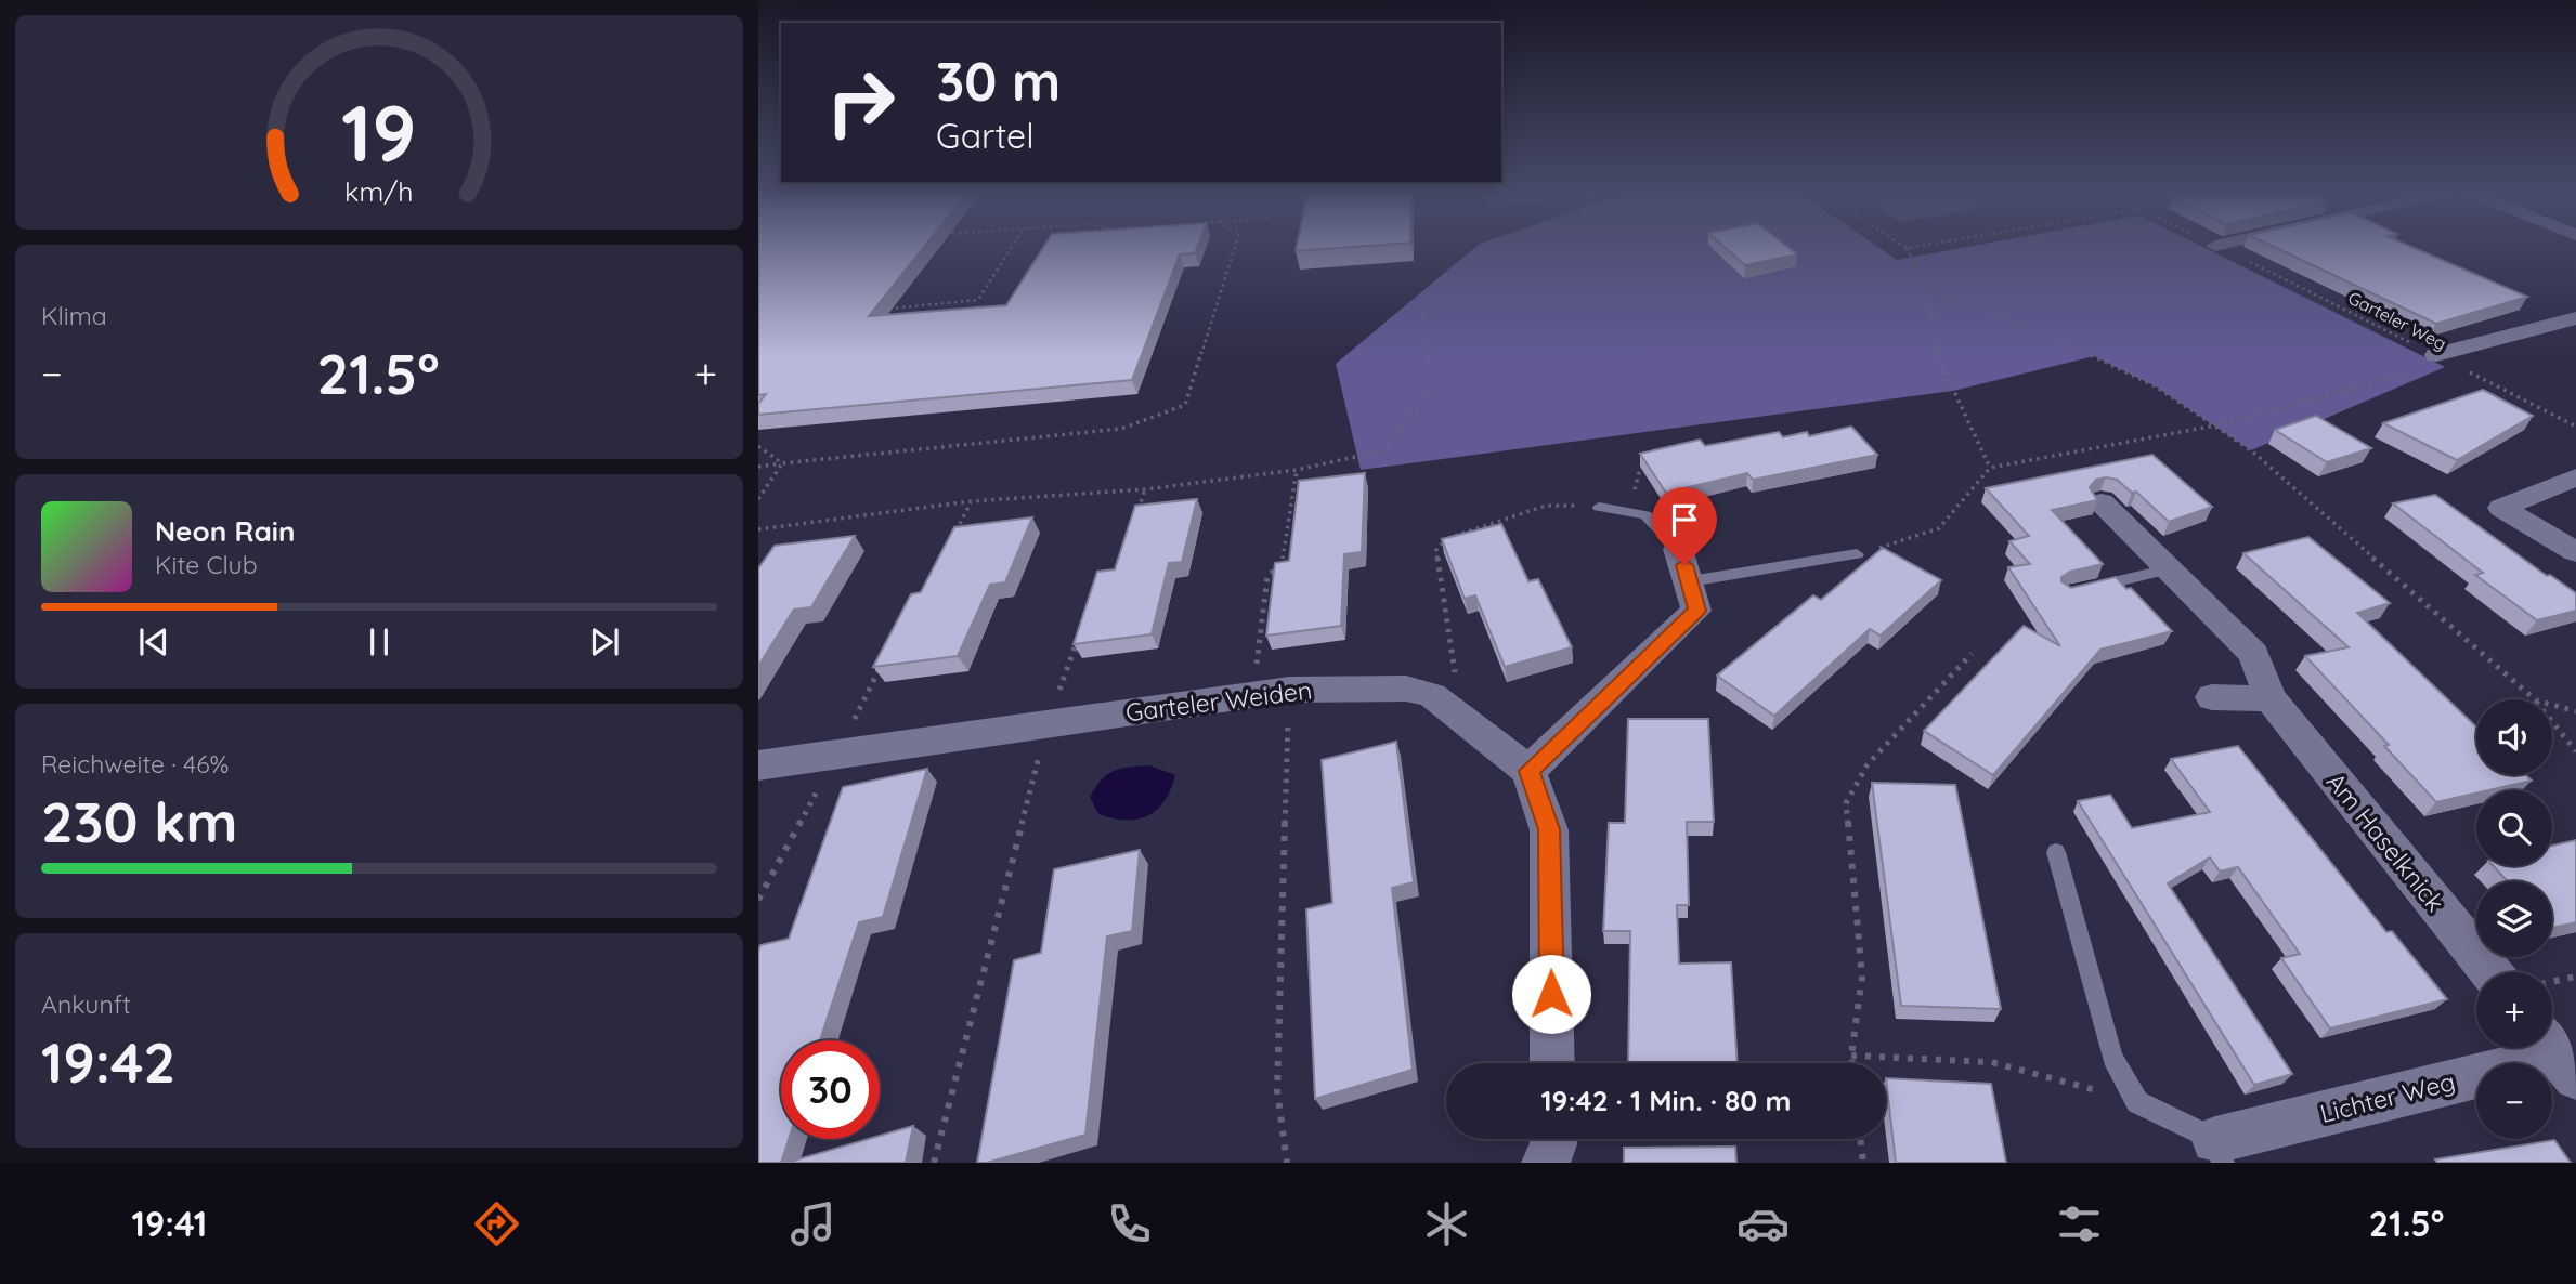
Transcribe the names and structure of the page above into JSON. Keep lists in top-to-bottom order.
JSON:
{
  "streets": {
    "street": ["Garteler Weiden", "Am Haselknick", "Lichter Weg"],
    "path": ["Garteler Weg"]
  },
  "page": {
    "turn": ["30 m", "Gartel"],
    "tile": [
      "Klima",
      ["Reichweite · 46%", "230 km"],
      ["Ankunft", "19:42"]
    ],
    "heat": ["−", "21.5°", "+"],
    "song": ["Neon Rain", "Kite Club"],
    "map_buttons": ["+", "−"],
    "limit": "30",
    "trip": "19:42 · 1 Min. · 80 m",
    "tabs": ["19:41", "21.5°"],
    "gauge": ["19", "km/h"]
  }
}
